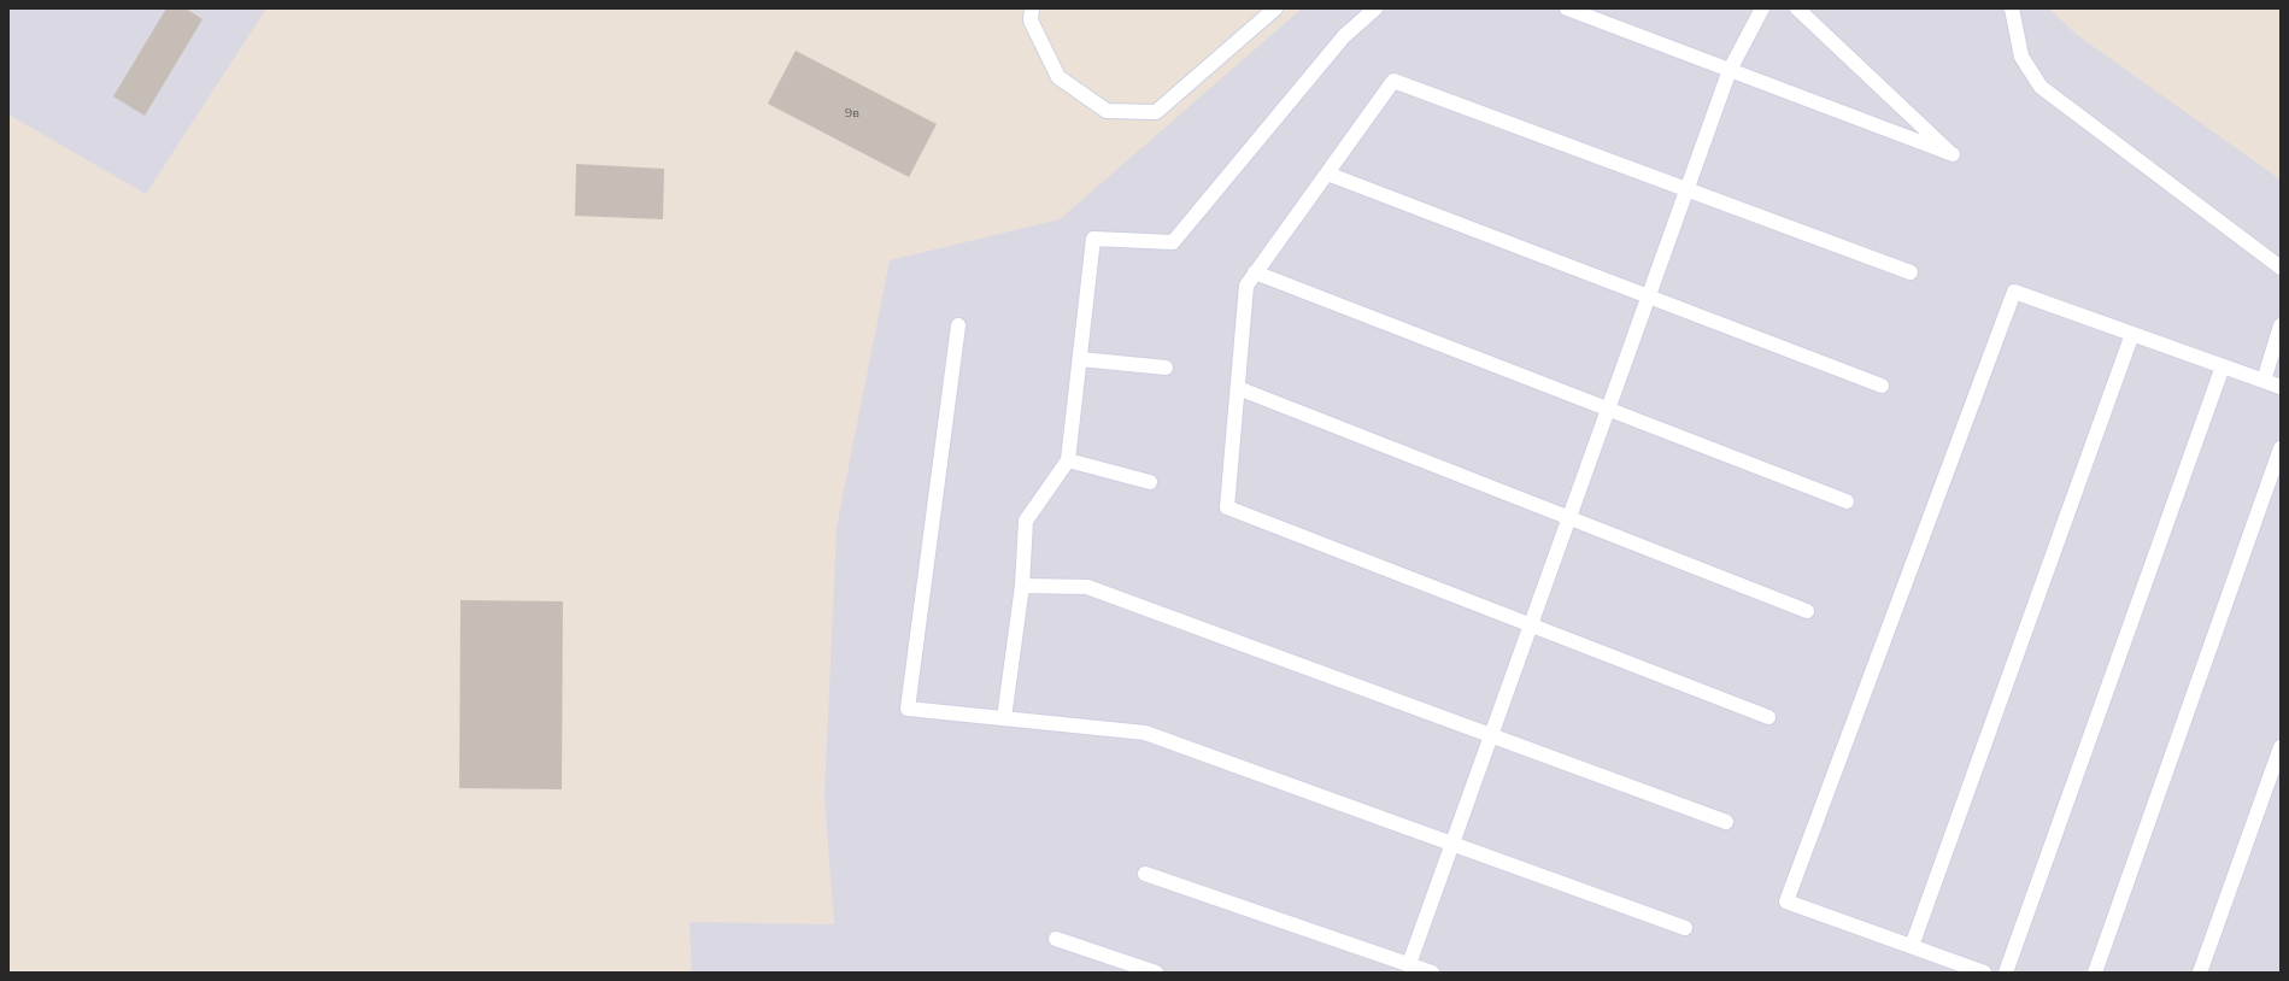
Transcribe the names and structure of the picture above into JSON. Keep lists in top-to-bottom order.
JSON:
{
  "house_numbers": ["9в"]
}
